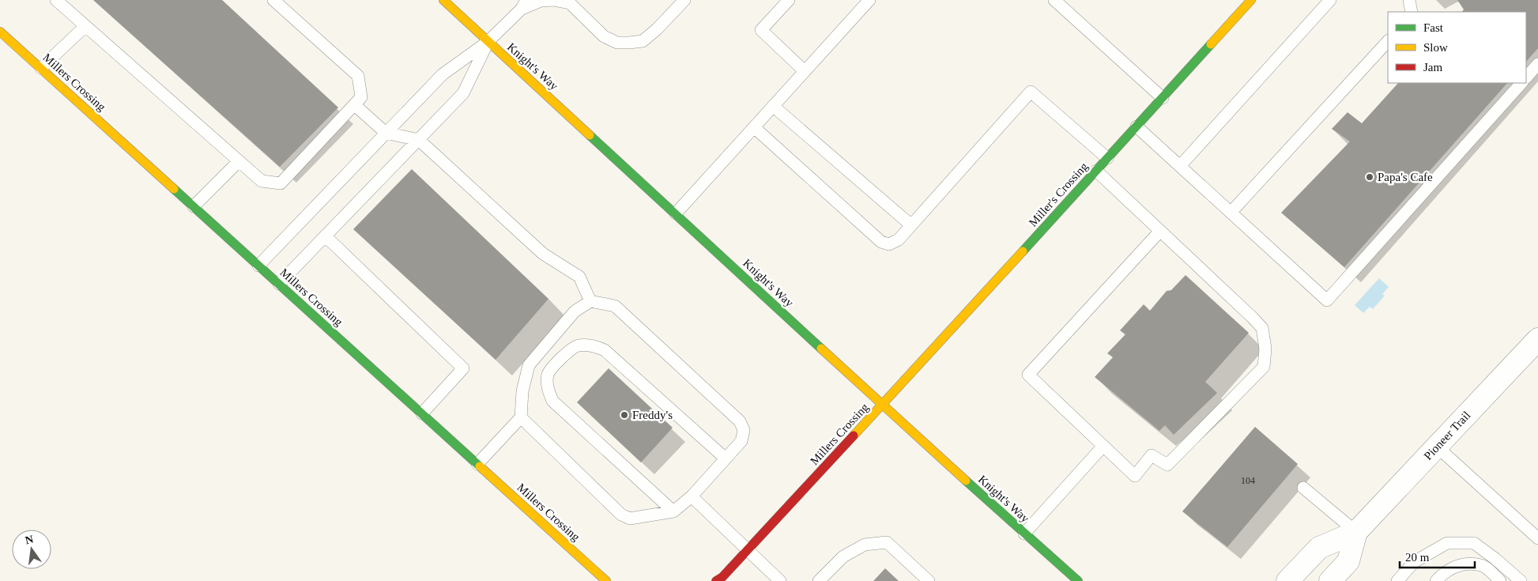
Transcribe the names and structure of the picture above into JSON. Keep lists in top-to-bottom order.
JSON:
{
  "streets": {
    "street": [
      "Knight's Way",
      "Millers Crossing",
      "Miller's Crossing",
      "Pioneer Trail"
    ]
  },
  "crossings": [
    ["Knight's Way", "Millers Crossing"],
    ["Knight's Way", "Miller's Crossing"],
    ["Millers Crossing", "Miller's Crossing"]
  ],
  "places": ["Papa's Cafe", "Freddy's"],
  "house_numbers": ["104"],
  "legend": ["Fast", "Slow", "Jam"],
  "scale_bar": "20 m",
  "north": "top"
}
